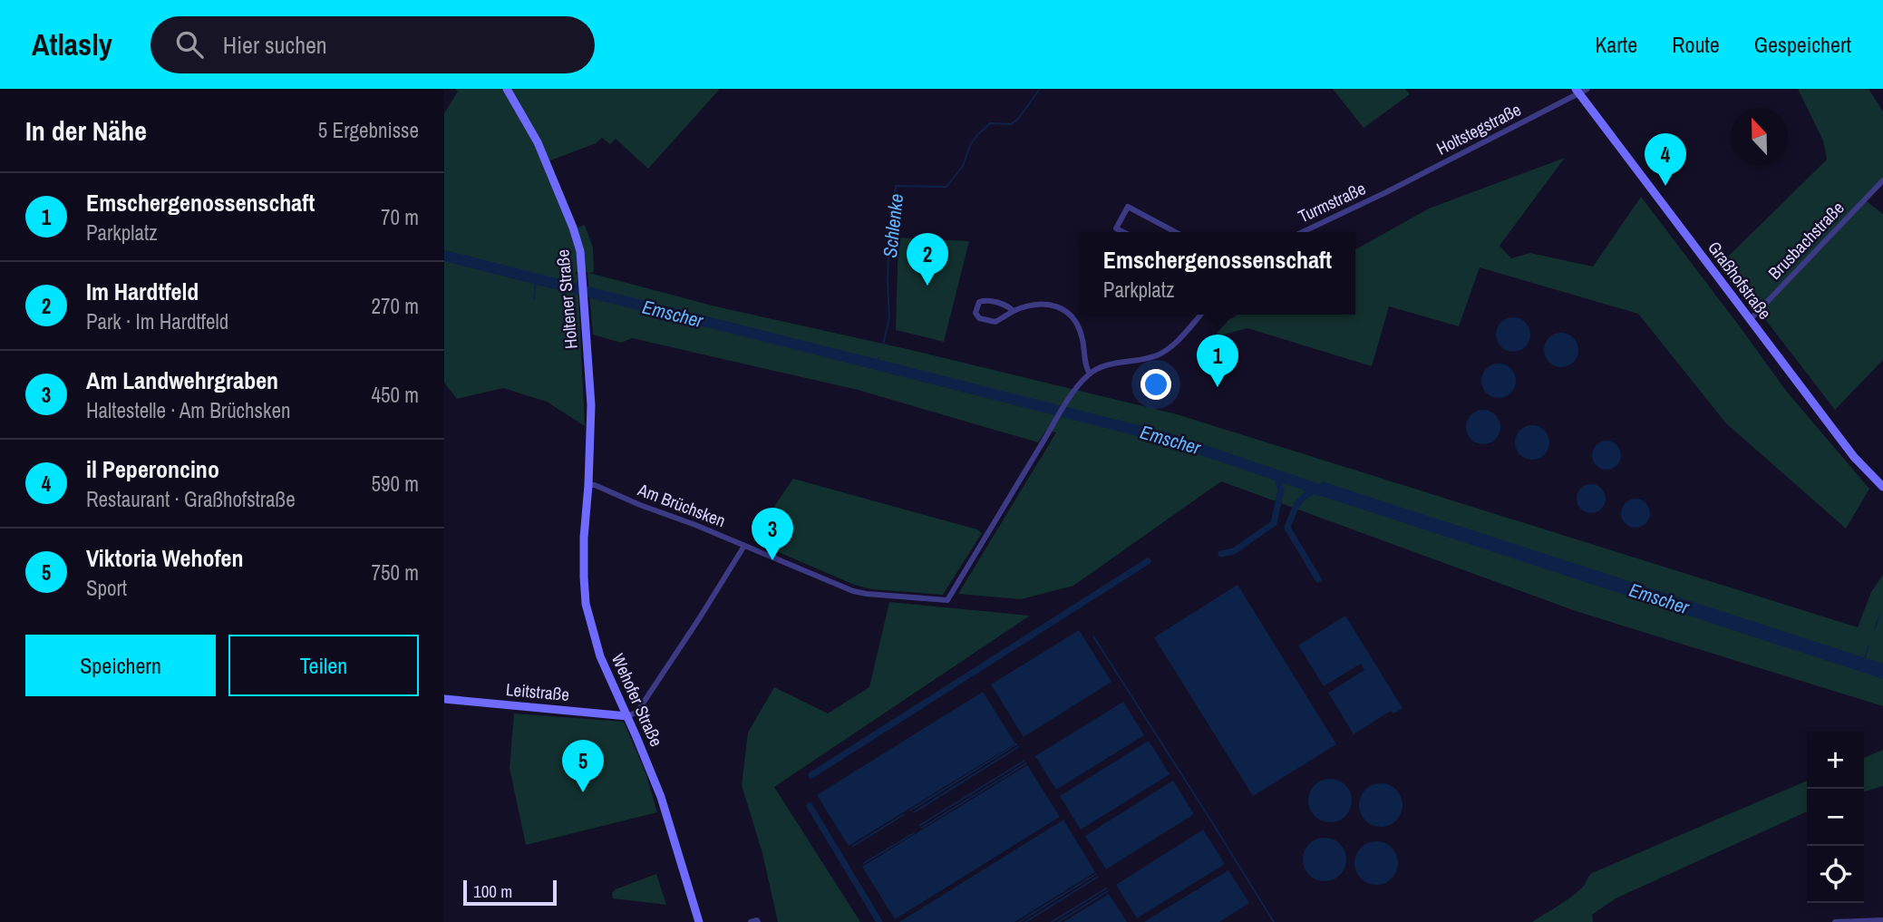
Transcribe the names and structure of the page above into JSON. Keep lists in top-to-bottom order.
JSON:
{
  "streets": {
    "main road": [
      "Graßhofstraße",
      "Holtener Straße",
      "Leitstraße",
      "Wehofer Straße"
    ],
    "street": [
      "Holtstegstraße",
      "Turmstraße",
      "Brusbachstraße",
      "Am Brüchsken"
    ]
  },
  "crossings": [
    ["Holtstegstraße", "Turmstraße"],
    ["Holtstegstraße", "Graßhofstraße"],
    ["Brusbachstraße", "Graßhofstraße"],
    ["Holtener Straße", "Am Brüchsken"],
    ["Holtener Straße", "Wehofer Straße"],
    ["Am Brüchsken", "Wehofer Straße"],
    ["Leitstraße", "Wehofer Straße"]
  ],
  "water": ["Schlenke", "Emscher"],
  "scale_bar": "100 m",
  "north": "top",
  "page": {
    "header": "Atlasly",
    "search": "Hier suchen",
    "nav": ["Karte", "Route", "Gespeichert"],
    "heading": ["In der Nähe", "5 Ergebnisse"],
    "pins": [
      "4",
      "2",
      "1",
      "3",
      "5"
    ],
    "list": [
      {
        "mark": "1",
        "name": "Emschergenossenschaft",
        "note": "Parkplatz",
        "value": "70 m"
      },
      {
        "mark": "2",
        "name": "Im Hardtfeld",
        "note": "Park · Im Hardtfeld",
        "value": "270 m"
      },
      {
        "mark": "3",
        "name": "Am Landwehrgraben",
        "note": "Haltestelle · Am Brüchsken",
        "value": "450 m"
      },
      {
        "mark": "4",
        "name": "il Peperoncino",
        "note": "Restaurant · Graßhofstraße",
        "value": "590 m"
      },
      {
        "mark": "5",
        "name": "Viktoria Wehofen",
        "note": "Sport",
        "value": "750 m"
      }
    ],
    "popup": ["Emschergenossenschaft", "Parkplatz"],
    "buttons": ["Speichern", "Teilen"],
    "map_buttons": ["+", "−"],
    "scale": "100 m"
  }
}
